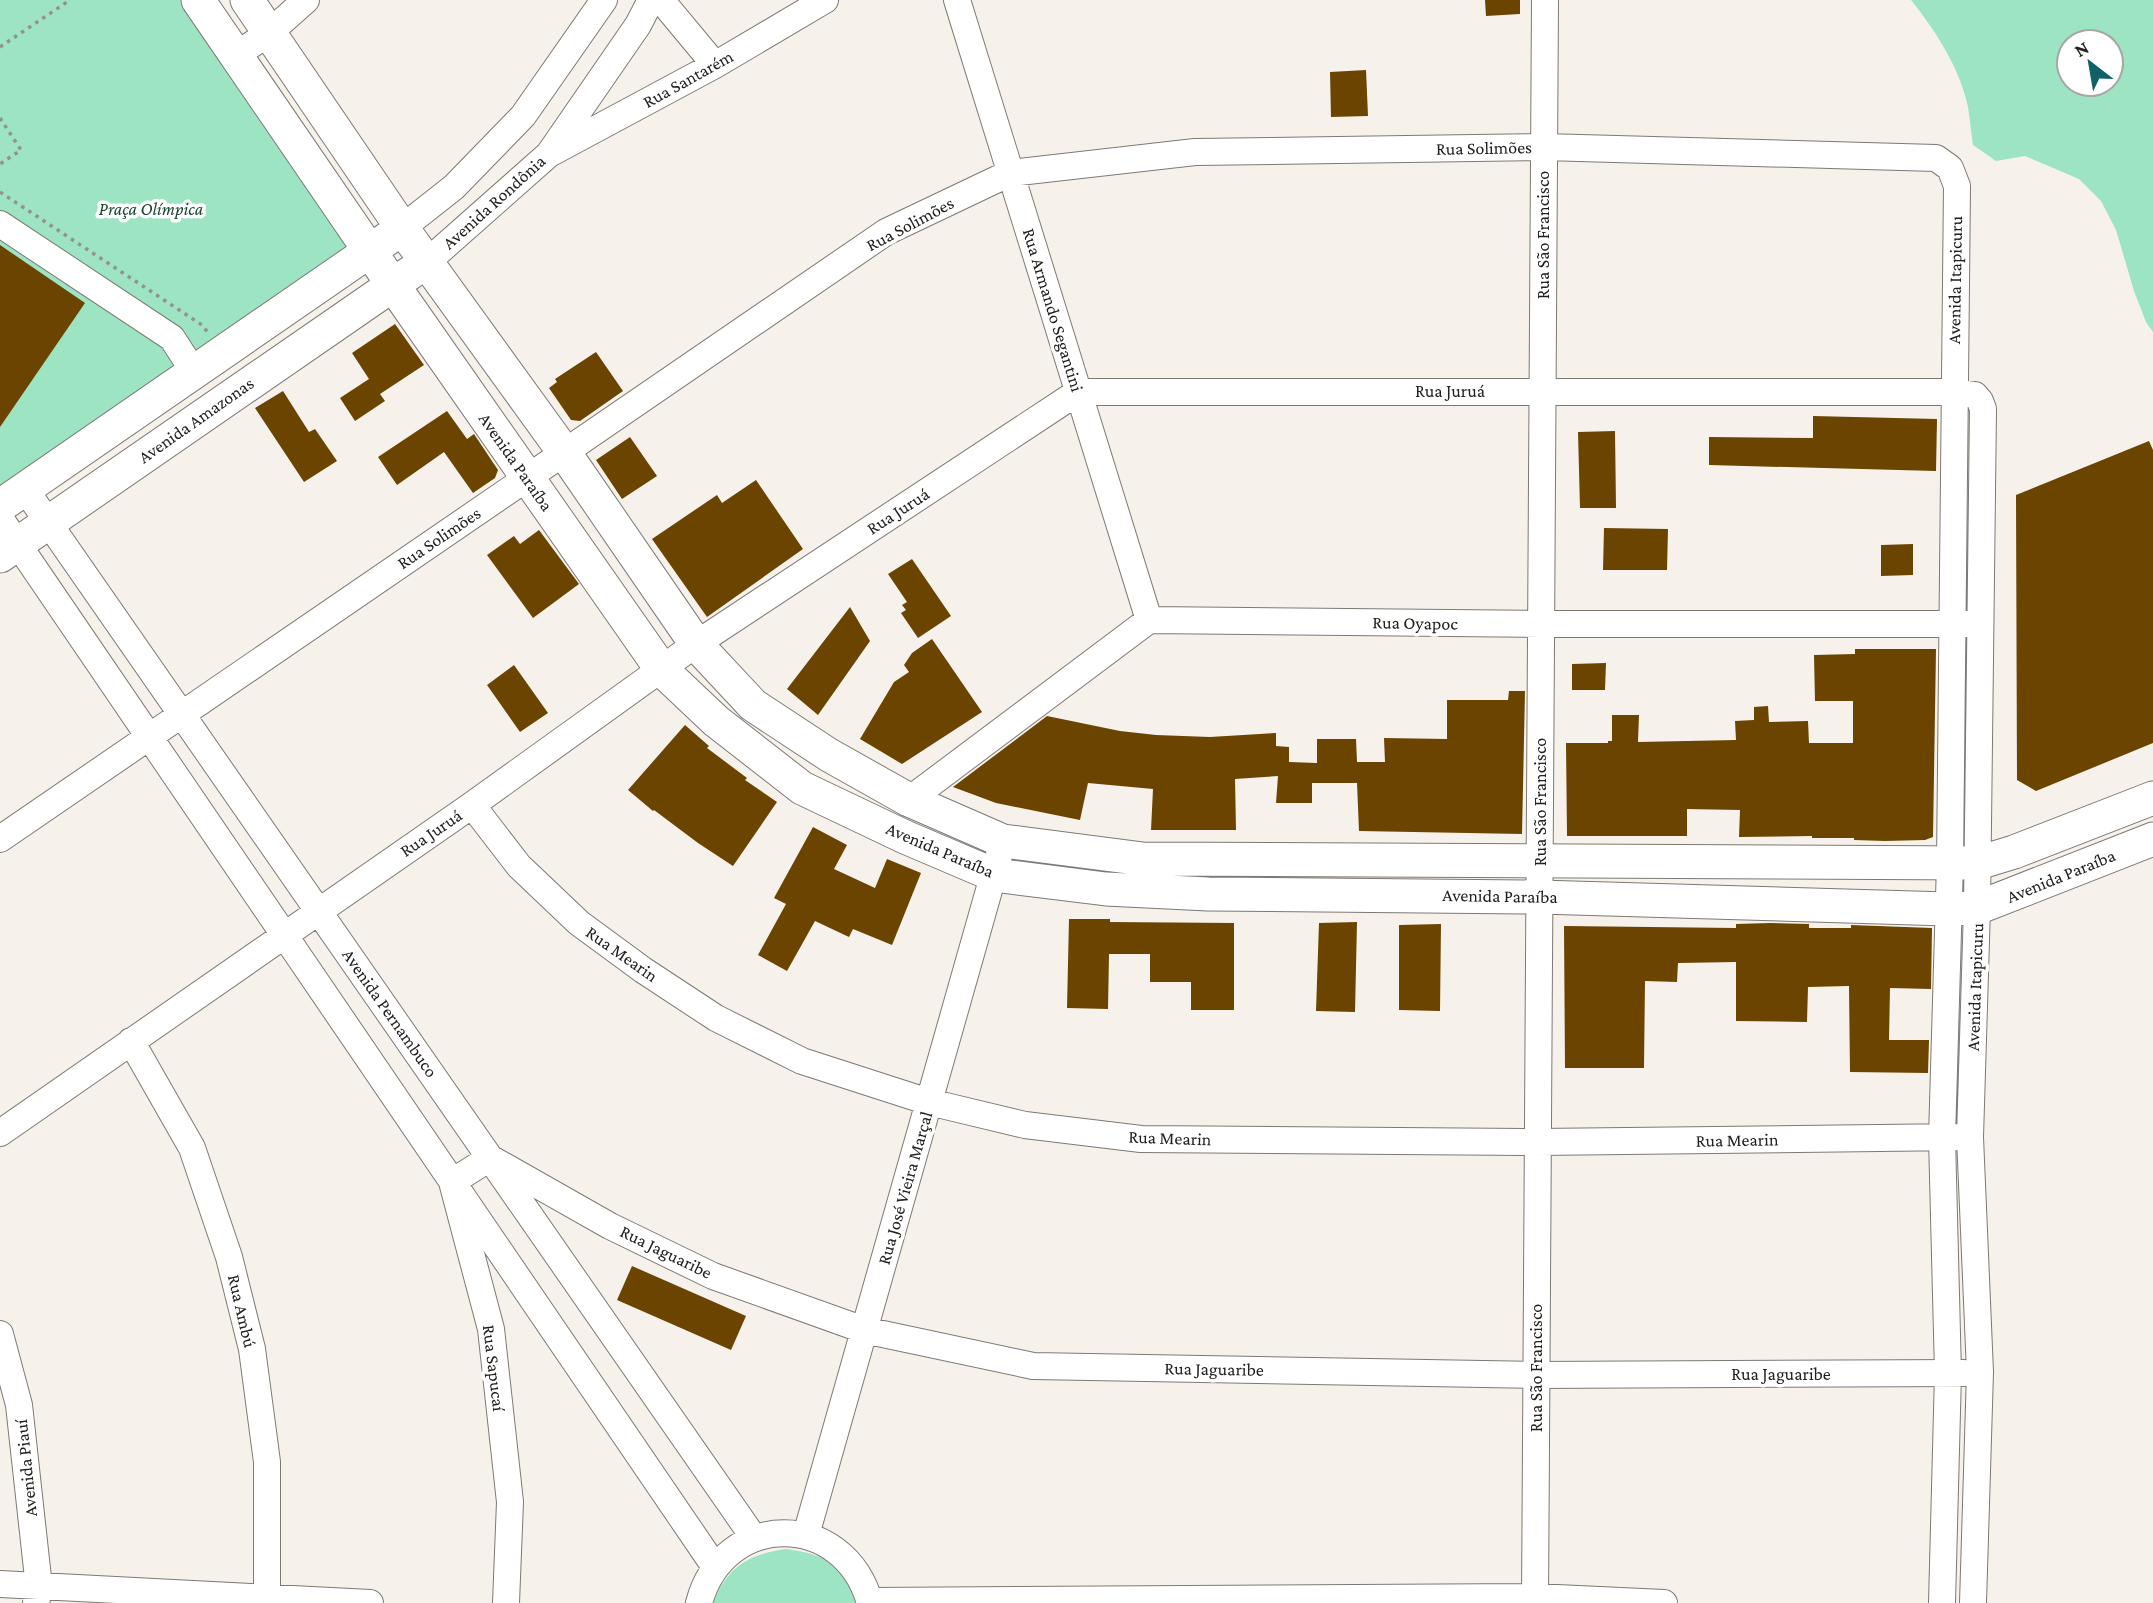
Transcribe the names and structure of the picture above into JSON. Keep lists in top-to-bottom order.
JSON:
{
  "streets": {
    "main road": ["Avenida Rondônia", "Avenida Amazonas", "Avenida Paraíba"],
    "street": [
      "Rua Santarém",
      "Rua Solimões",
      "Rua São Francisco",
      "Avenida Itapicuru",
      "Rua Armando Segantini",
      "Rua Juruá",
      "Rua Oyapoc",
      "Rua Mearin",
      "Avenida Pernambuco",
      "Rua José Vieira Marçal",
      "Rua Jaguaribe",
      "Rua Ambú",
      "Rua Sapucaí",
      "Avenida Piauí"
    ]
  },
  "crossings": [
    ["Rua Santarém", "Avenida Rondônia"],
    ["Rua Solimões", "Rua São Francisco"],
    ["Rua Solimões", "Avenida Itapicuru"],
    ["Rua Solimões", "Rua Armando Segantini"],
    ["Rua Solimões", "Avenida Paraíba"],
    ["Rua Solimões", "Avenida Pernambuco"],
    ["Avenida Rondônia", "Avenida Amazonas"],
    ["Avenida Rondônia", "Avenida Paraíba"],
    ["Rua São Francisco", "Rua Juruá"],
    ["Rua São Francisco", "Avenida Paraíba"],
    ["Rua São Francisco", "Rua Oyapoc"],
    ["Rua São Francisco", "Rua Mearin"],
    ["Rua São Francisco", "Rua Jaguaribe"],
    ["Avenida Itapicuru", "Rua Juruá"],
    ["Avenida Itapicuru", "Avenida Paraíba"],
    ["Avenida Itapicuru", "Rua Oyapoc"],
    ["Avenida Itapicuru", "Rua Mearin"],
    ["Avenida Itapicuru", "Rua Jaguaribe"],
    ["Rua Armando Segantini", "Rua Juruá"],
    ["Rua Armando Segantini", "Rua Oyapoc"],
    ["Rua Juruá", "Avenida Paraíba"],
    ["Rua Juruá", "Rua Mearin"],
    ["Rua Juruá", "Avenida Pernambuco"],
    ["Rua Juruá", "Rua Ambú"],
    ["Avenida Amazonas", "Avenida Paraíba"],
    ["Avenida Amazonas", "Avenida Pernambuco"],
    ["Avenida Paraíba", "Rua José Vieira Marçal"],
    ["Rua Mearin", "Rua José Vieira Marçal"],
    ["Avenida Pernambuco", "Rua Jaguaribe"],
    ["Rua José Vieira Marçal", "Rua Jaguaribe"]
  ],
  "parks": ["Praça Olímpica"],
  "north": "top left"
}
